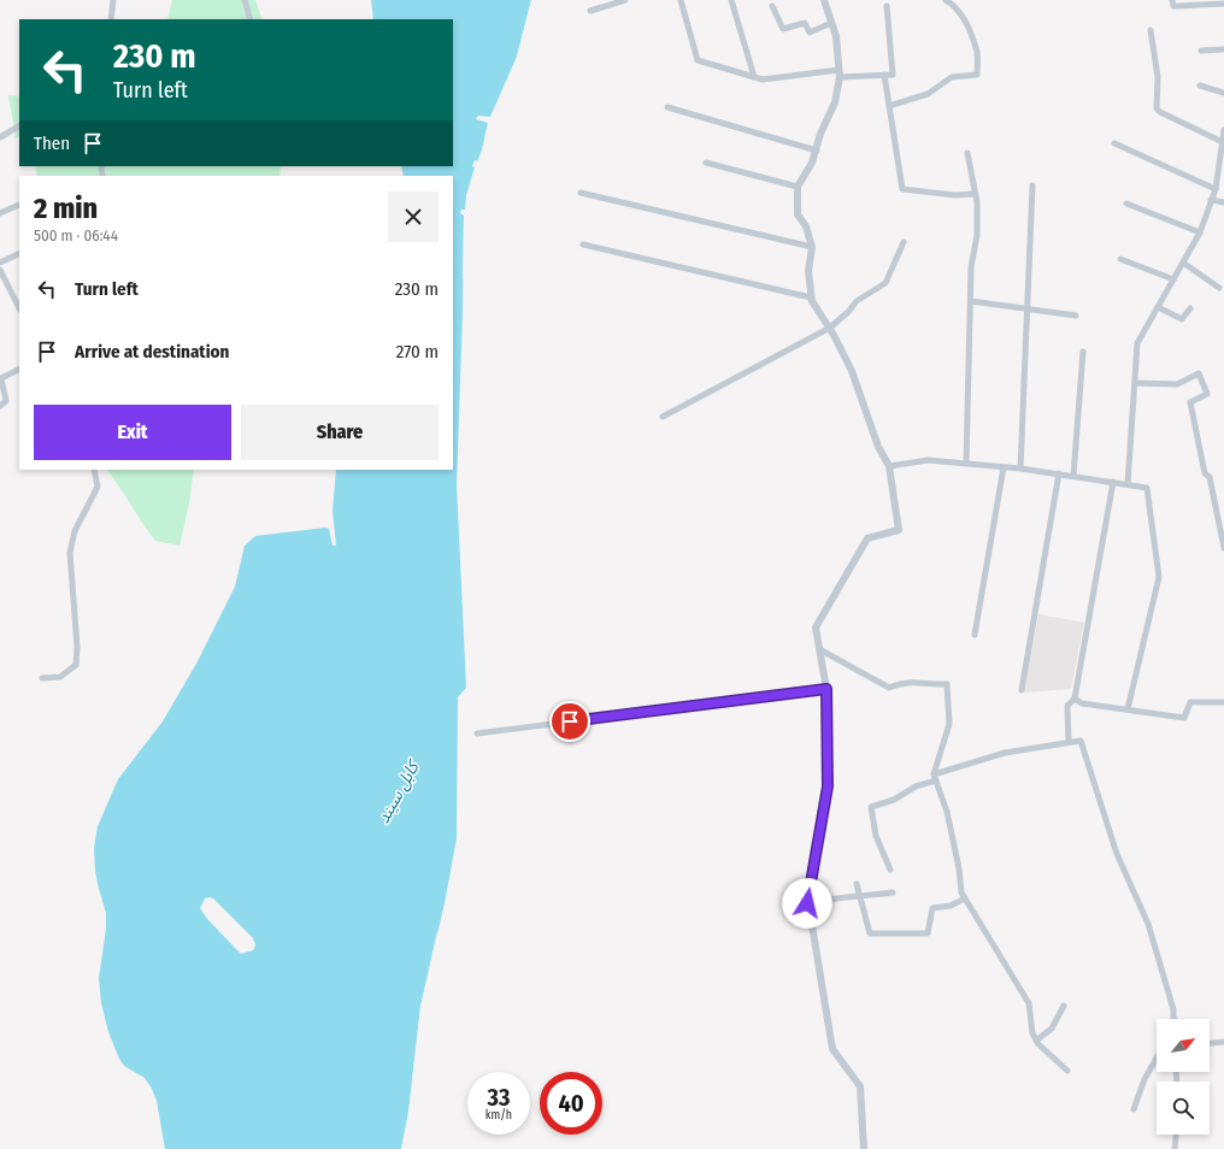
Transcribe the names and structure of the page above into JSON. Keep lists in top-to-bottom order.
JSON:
{
  "water": ["کابل سيند"],
  "north": "top right",
  "page": {
    "turn": ["230 m", "Turn left"],
    "then": "Then",
    "heading": ["2 min", "500 m · 06:44"],
    "list": [
      {
        "name": "Turn left",
        "value": "230 m"
      },
      {
        "name": "Arrive at destination",
        "value": "270 m"
      }
    ],
    "buttons": ["Exit", "Share"],
    "speed": "33 km/h",
    "limit": "40"
  }
}
